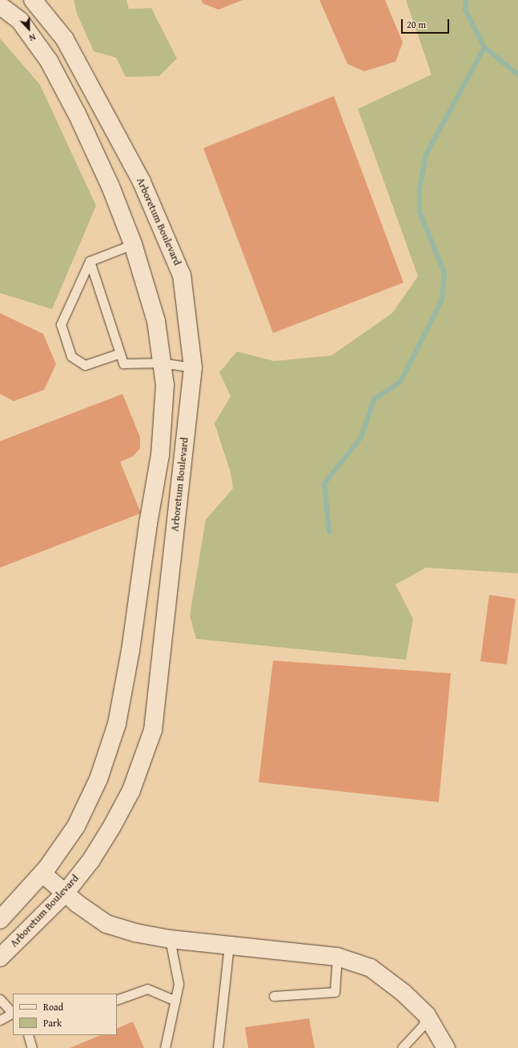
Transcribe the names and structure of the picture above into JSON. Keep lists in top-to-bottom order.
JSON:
{
  "streets": {
    "street": ["Arboretum Boulevard"]
  },
  "legend": ["Road", "Park"],
  "scale_bar": "20 m",
  "north": "bottom"
}
